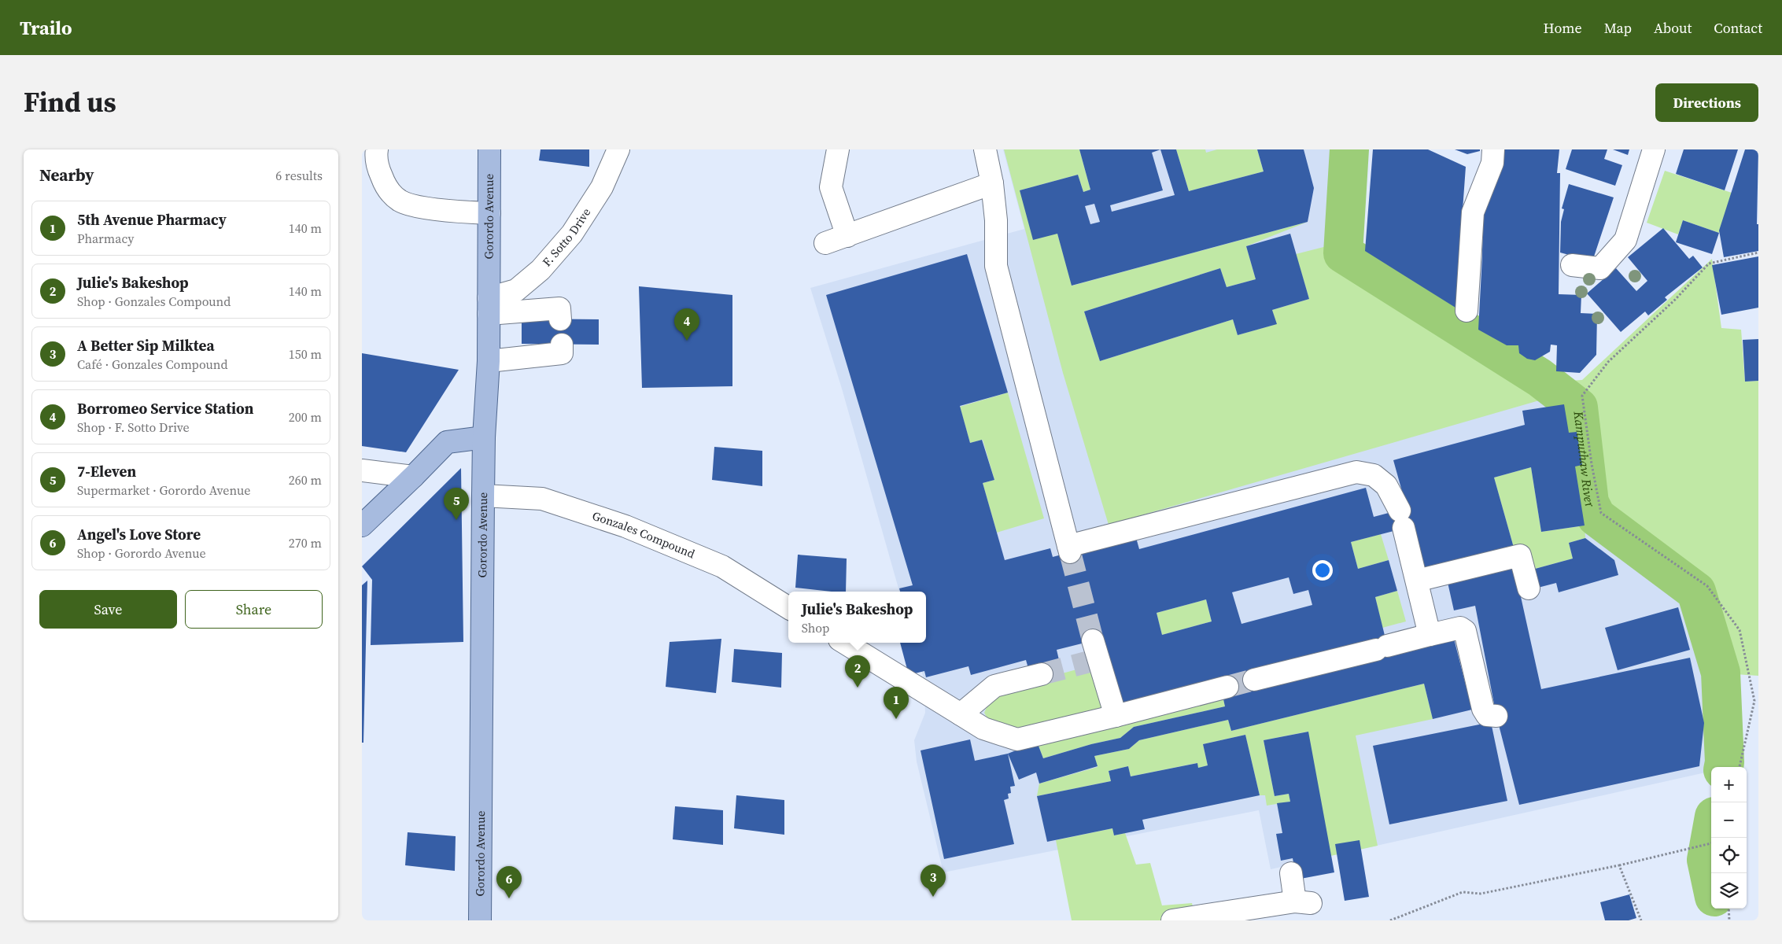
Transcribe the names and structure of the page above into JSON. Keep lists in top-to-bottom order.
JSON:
{
  "streets": {
    "main road": ["Gorordo Avenue"],
    "street": ["F. Sotto Drive", "Gonzales Compound"]
  },
  "crossings": [
    ["Gorordo Avenue", "F. Sotto Drive"],
    ["Gorordo Avenue", "Gonzales Compound"]
  ],
  "water": ["Kamputhaw River"],
  "page": {
    "header": "Trailo",
    "nav": [
      "Home",
      "Map",
      "About",
      "Contact"
    ],
    "title": "Find us",
    "buttons": [
      "Directions",
      ["Save", "Share"]
    ],
    "heading": ["Nearby", "6 results"],
    "list": [
      {
        "mark": "1",
        "name": "5th Avenue Pharmacy",
        "note": "Pharmacy",
        "value": "140 m"
      },
      {
        "mark": "2",
        "name": "Julie's Bakeshop",
        "note": "Shop · Gonzales Compound",
        "value": "140 m"
      },
      {
        "mark": "3",
        "name": "A Better Sip Milktea",
        "note": "Café · Gonzales Compound",
        "value": "150 m"
      },
      {
        "mark": "4",
        "name": "Borromeo Service Station",
        "note": "Shop · F. Sotto Drive",
        "value": "200 m"
      },
      {
        "mark": "5",
        "name": "7-Eleven",
        "note": "Supermarket · Gorordo Avenue",
        "value": "260 m"
      },
      {
        "mark": "6",
        "name": "Angel's Love Store",
        "note": "Shop · Gorordo Avenue",
        "value": "270 m"
      }
    ],
    "pins": [
      "4",
      "5",
      "2",
      "1",
      "3",
      "6"
    ],
    "popup": ["Julie's Bakeshop", "Shop"],
    "map_buttons": ["+", "−"]
  }
}
